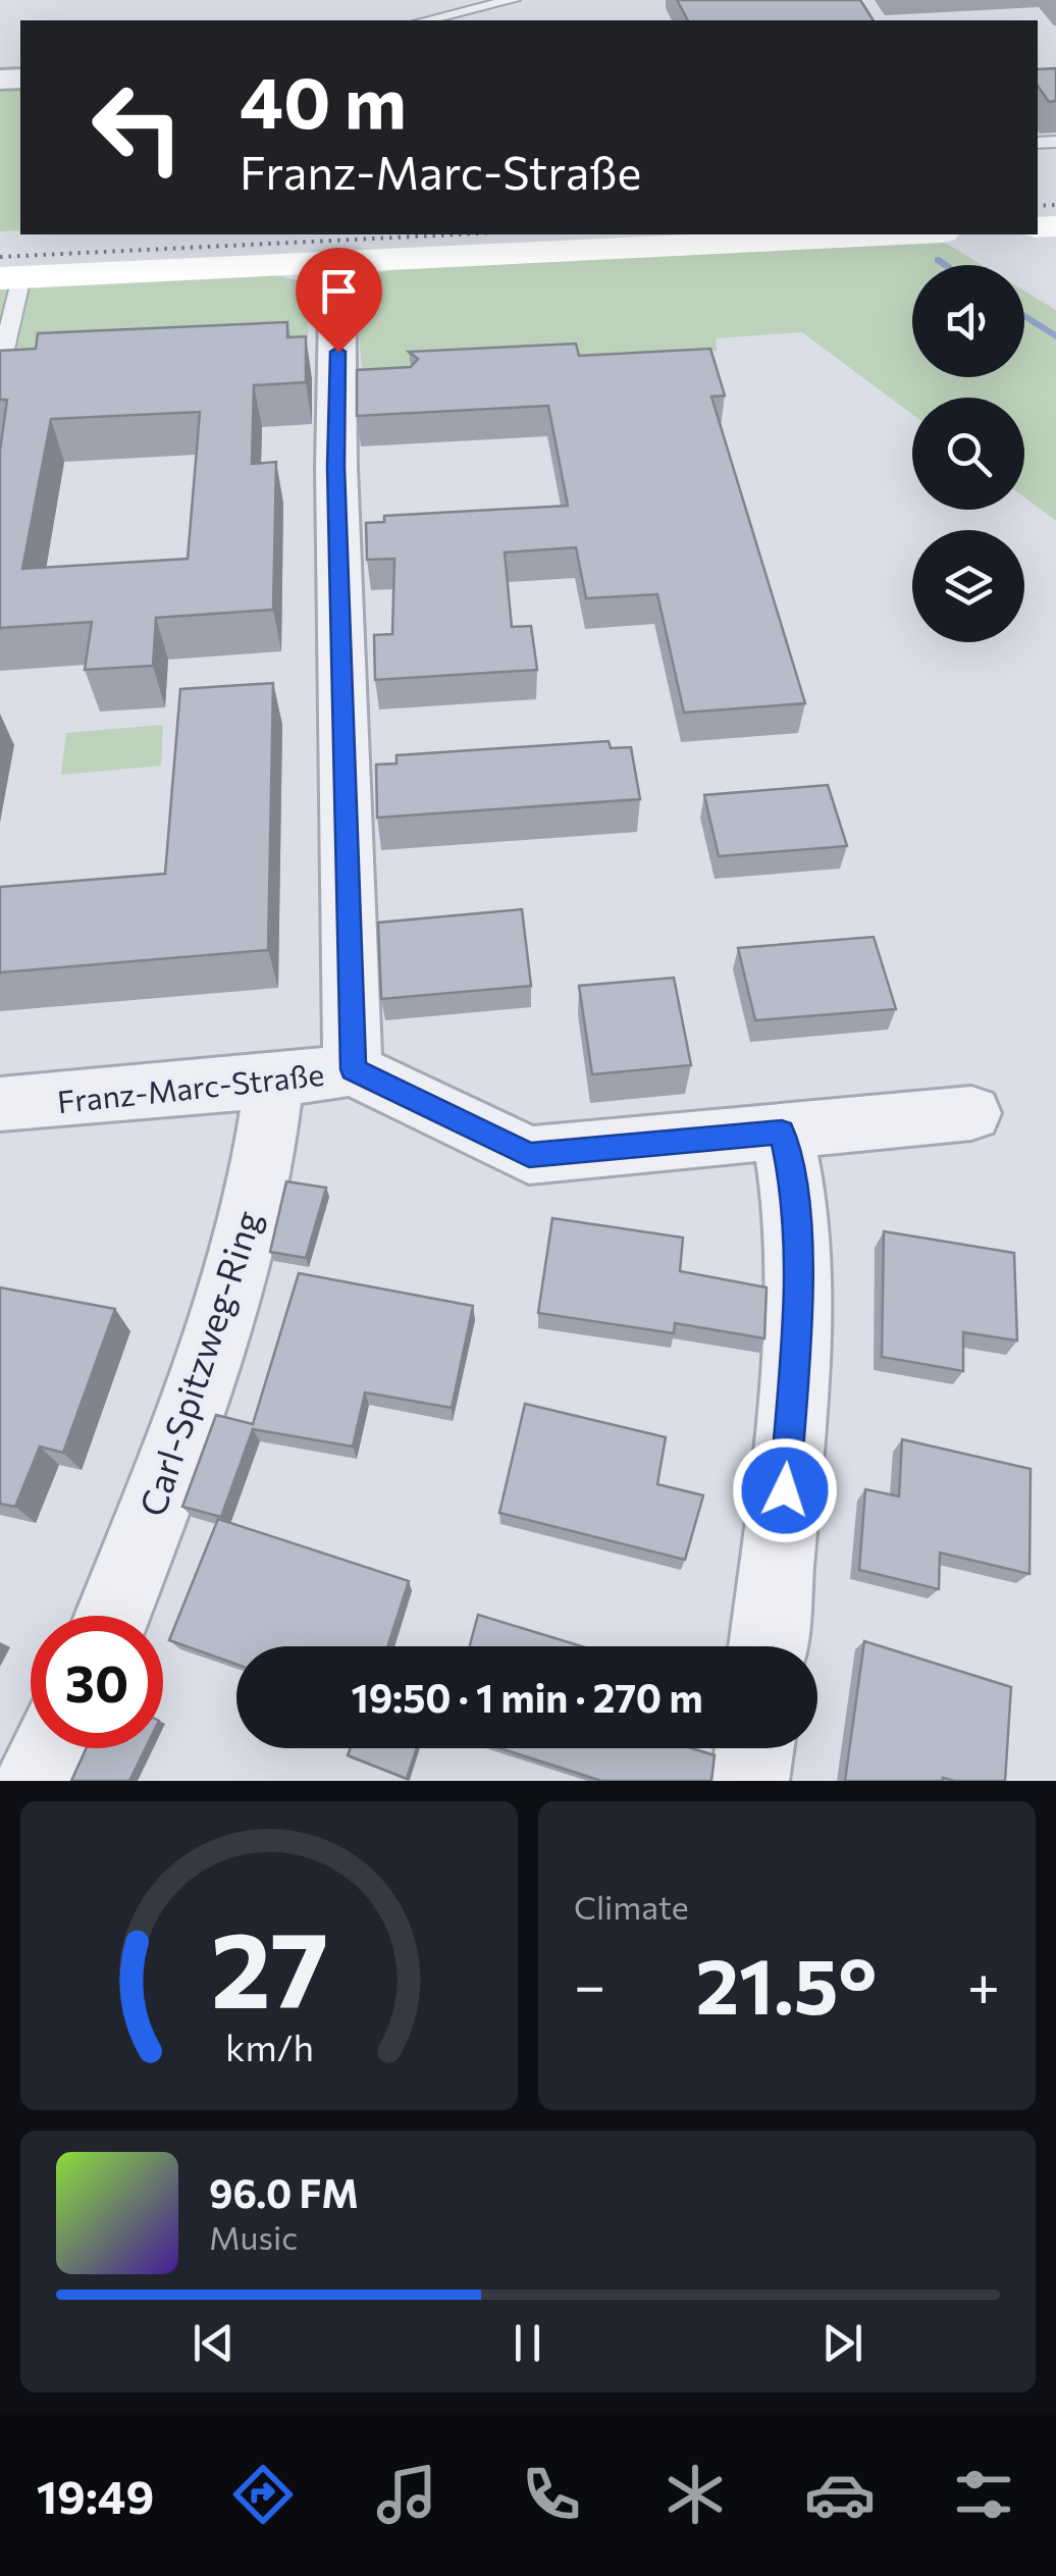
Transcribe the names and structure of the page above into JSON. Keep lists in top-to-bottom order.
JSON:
{
  "streets": {
    "street": ["Franz-Marc-Straße", "Carl-Spitzweg-Ring"]
  },
  "crossings": [
    ["Franz-Marc-Straße", "Carl-Spitzweg-Ring"]
  ],
  "page": {
    "turn": ["40 m", "Franz-Marc-Straße"],
    "limit": "30",
    "trip": "19:50 · 1 min · 270 m",
    "tile": "Climate",
    "heat": ["−", "21.5°", "+"],
    "song": ["96.0 FM", "Music"],
    "tabs": "19:49",
    "gauge": ["27", "km/h"]
  }
}
